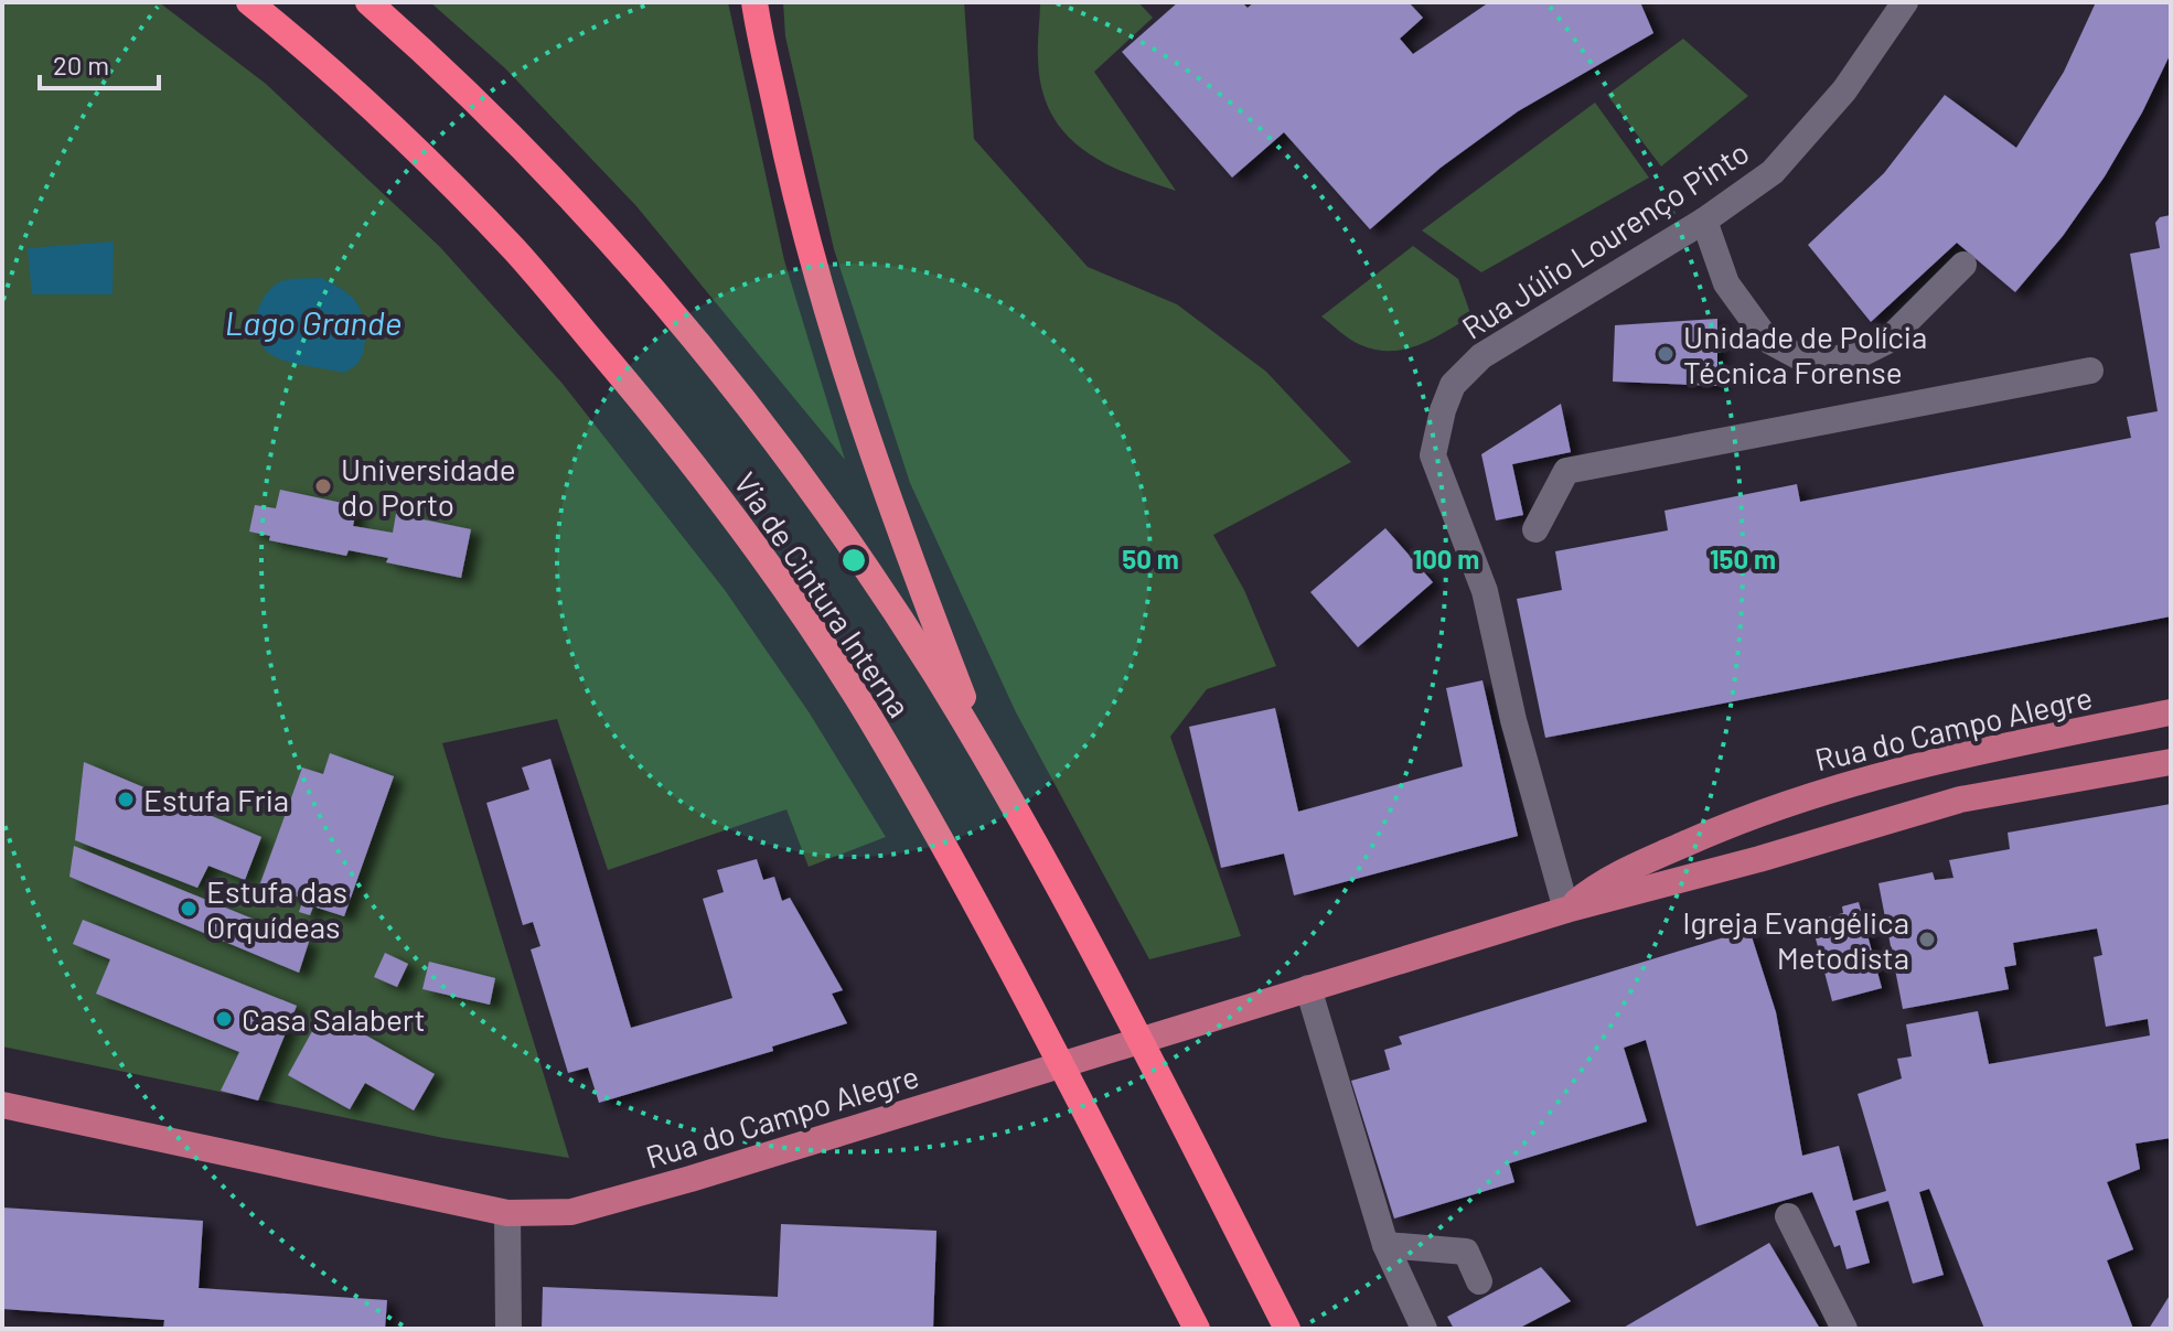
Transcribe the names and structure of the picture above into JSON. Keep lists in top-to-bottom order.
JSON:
{
  "streets": {
    "highway": ["Via de Cintura Interna"],
    "main road": ["Rua do Campo Alegre"],
    "street": ["Rua Júlio Lourenço Pinto"]
  },
  "crossings": [
    ["Rua Júlio Lourenço Pinto", "Rua do Campo Alegre"]
  ],
  "water": ["Lago Grande"],
  "places": [
    "Unidade de Polícia Técnica Forense",
    "Universidade do Porto",
    "Estufa Fria",
    "Estufa das Orquídeas",
    "Igreja Evangélica Metodista",
    "Casa Salabert"
  ],
  "scale_bar": "20 m",
  "rings": ["50 m", "100 m", "150 m"]
}
